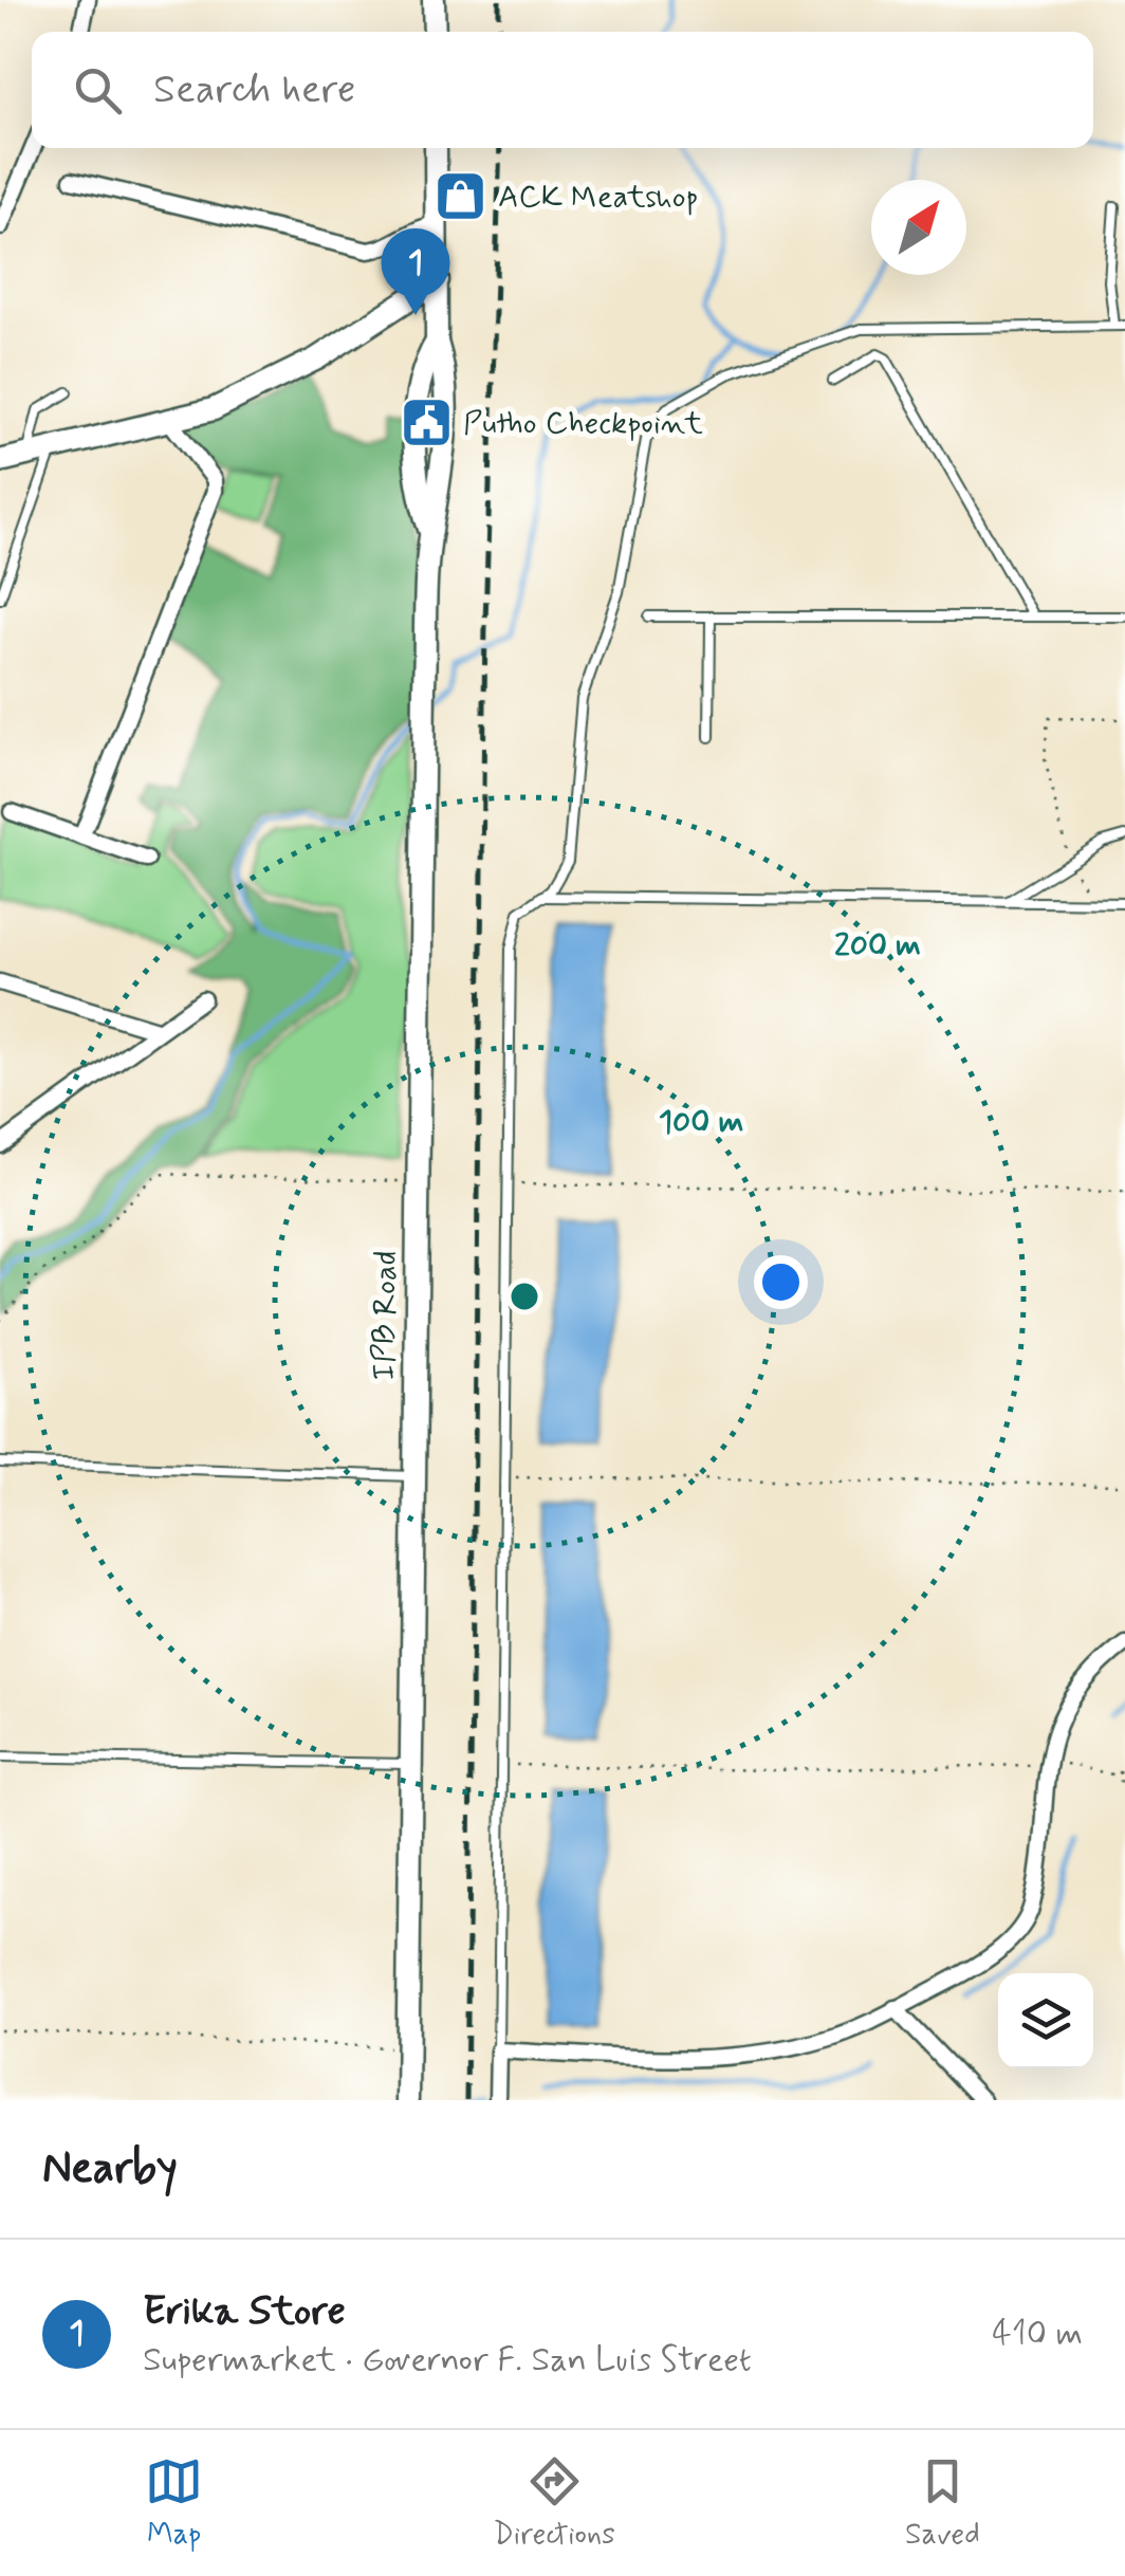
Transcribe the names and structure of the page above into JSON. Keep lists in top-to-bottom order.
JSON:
{
  "streets": {
    "street": ["IPB Road"]
  },
  "places": {
    "shop": ["ACK Meatshop"],
    "public building": ["Putho Checkpoint"]
  },
  "north": "top right",
  "page": {
    "search": "Search here",
    "pins": "1",
    "heading": "Nearby",
    "list": [
      {
        "mark": "1",
        "name": "Erika Store",
        "note": "Supermarket · Governor F. San Luis Street",
        "value": "410 m"
      }
    ],
    "nav": ["Map", "Directions", "Saved"]
  },
  "rings": ["200 m", "100 m"]
}
